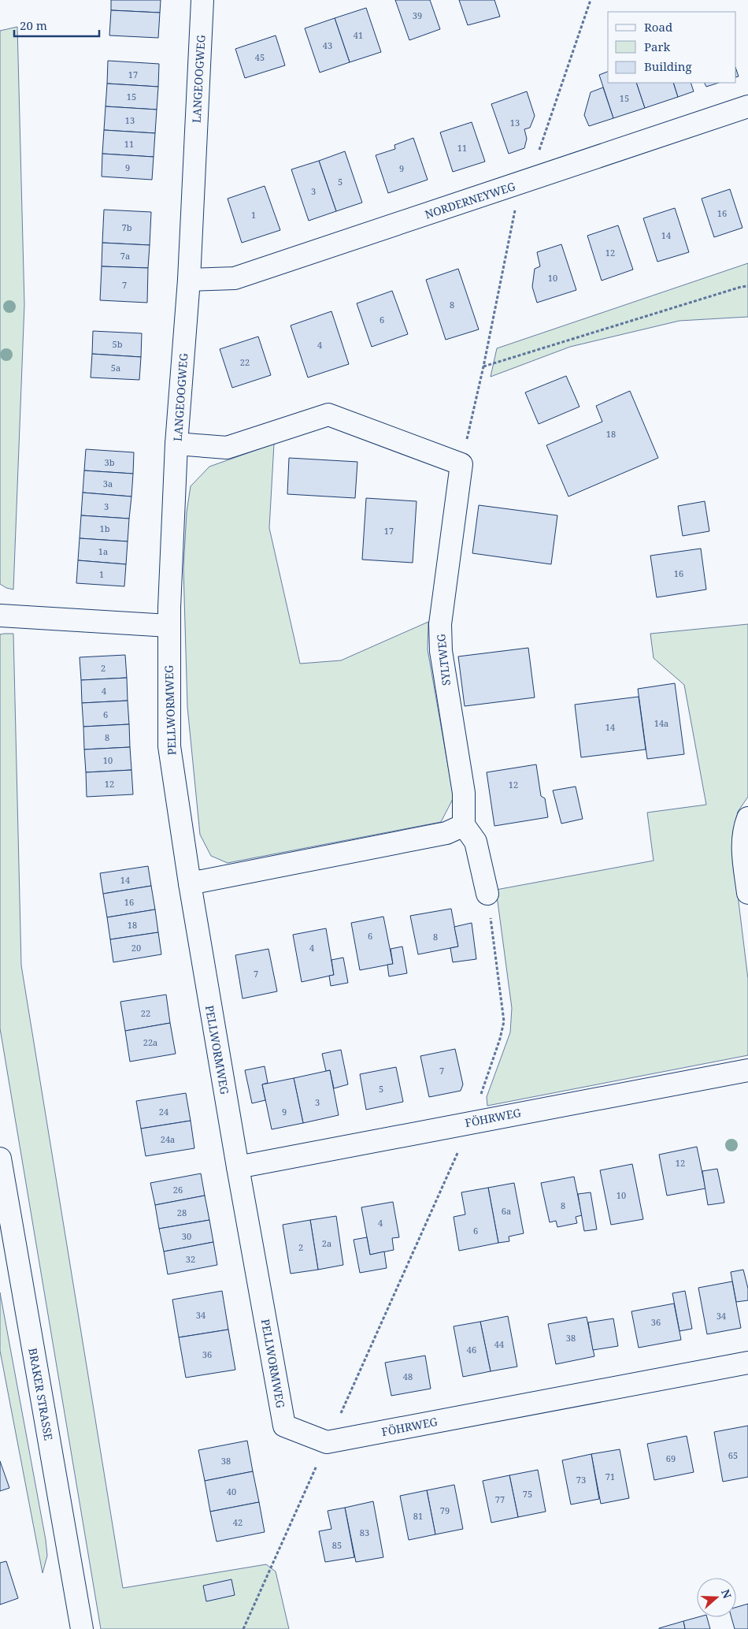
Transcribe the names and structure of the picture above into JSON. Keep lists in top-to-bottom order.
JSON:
{
  "streets": {
    "street": [
      "LANGEOOGWEG",
      "NORDERNEYWEG",
      "SYLTWEG",
      "PELLWORMWEG",
      "FÖHRWEG",
      "BRAKER STRASSE"
    ]
  },
  "crossings": [
    ["LANGEOOGWEG", "NORDERNEYWEG"],
    ["LANGEOOGWEG", "PELLWORMWEG"],
    ["PELLWORMWEG", "FÖHRWEG"]
  ],
  "house_numbers": [
    "39",
    "41",
    "43",
    "45",
    "17",
    "15",
    "15",
    "13",
    "13",
    "11",
    "11",
    "9",
    "9",
    "5",
    "3",
    "16",
    "1",
    "7b",
    "14",
    "12",
    "7a",
    "10",
    "7",
    "8",
    "6",
    "5b",
    "4",
    "22",
    "5a",
    "18",
    "3b",
    "3a",
    "3",
    "1b",
    "17",
    "1a",
    "16",
    "1",
    "2",
    "4",
    "6",
    "14a",
    "14",
    "8",
    "10",
    "12",
    "12",
    "14",
    "16",
    "18",
    "6",
    "8",
    "20",
    "4",
    "7",
    "22",
    "22a",
    "7",
    "5",
    "3",
    "24",
    "9",
    "24a",
    "12",
    "26",
    "10",
    "8",
    "6a",
    "28",
    "4",
    "6",
    "30",
    "2a",
    "2",
    "32",
    "34",
    "34",
    "36",
    "38",
    "44",
    "46",
    "36",
    "48",
    "65",
    "69",
    "38",
    "71",
    "73",
    "40",
    "75",
    "77",
    "79",
    "81",
    "42",
    "83",
    "85"
  ],
  "legend": ["Road", "Park", "Building"],
  "scale_bar": "20 m",
  "north": "right"
}
